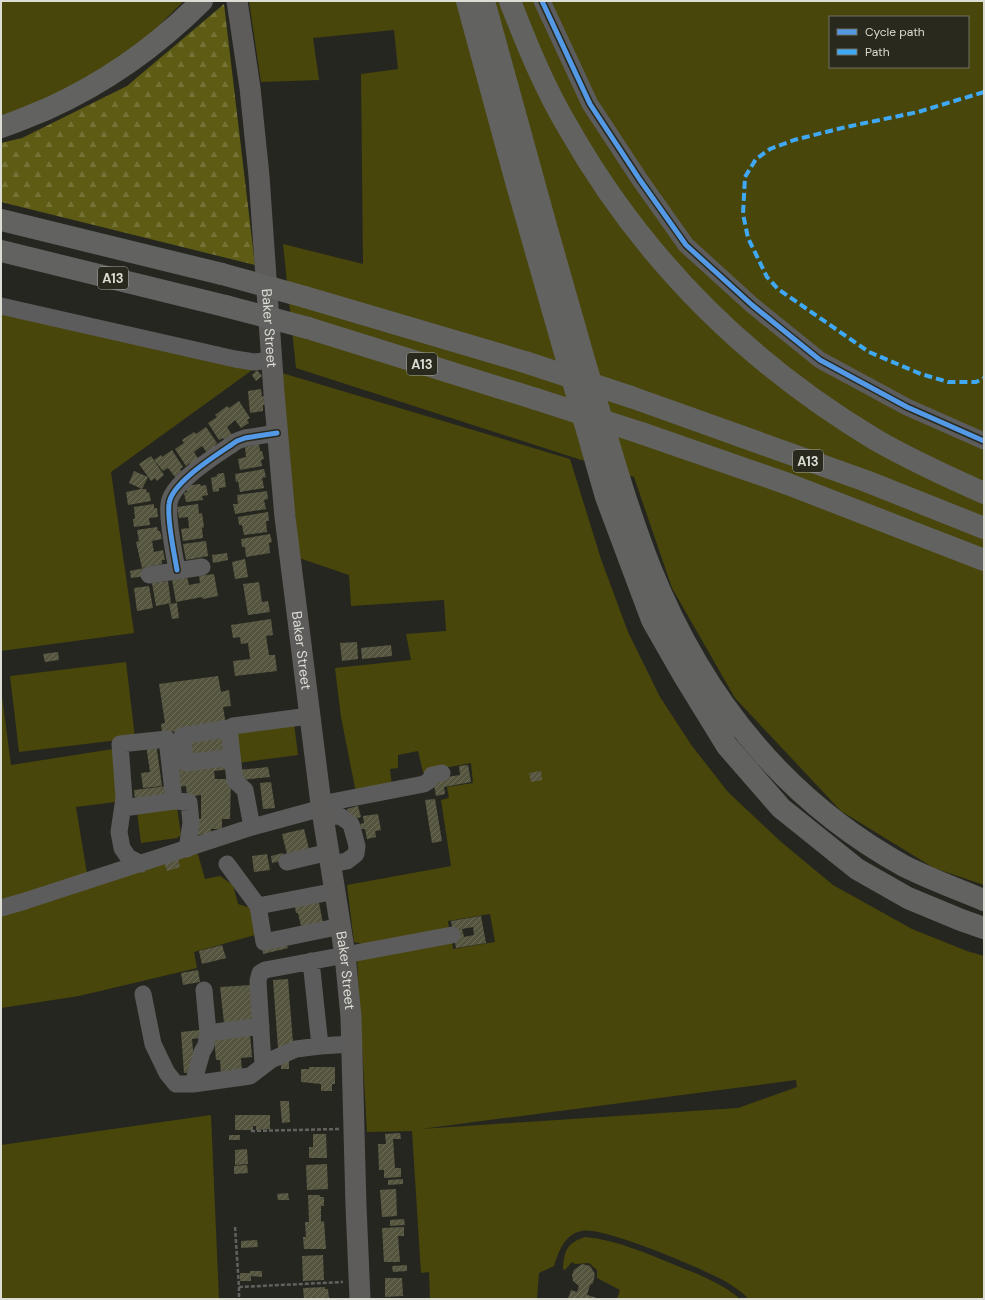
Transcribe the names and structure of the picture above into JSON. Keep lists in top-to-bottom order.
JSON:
{
  "streets": {
    "highway": ["A13"],
    "main road": ["Baker Street"]
  },
  "legend": ["Cycle path", "Path"]
}
